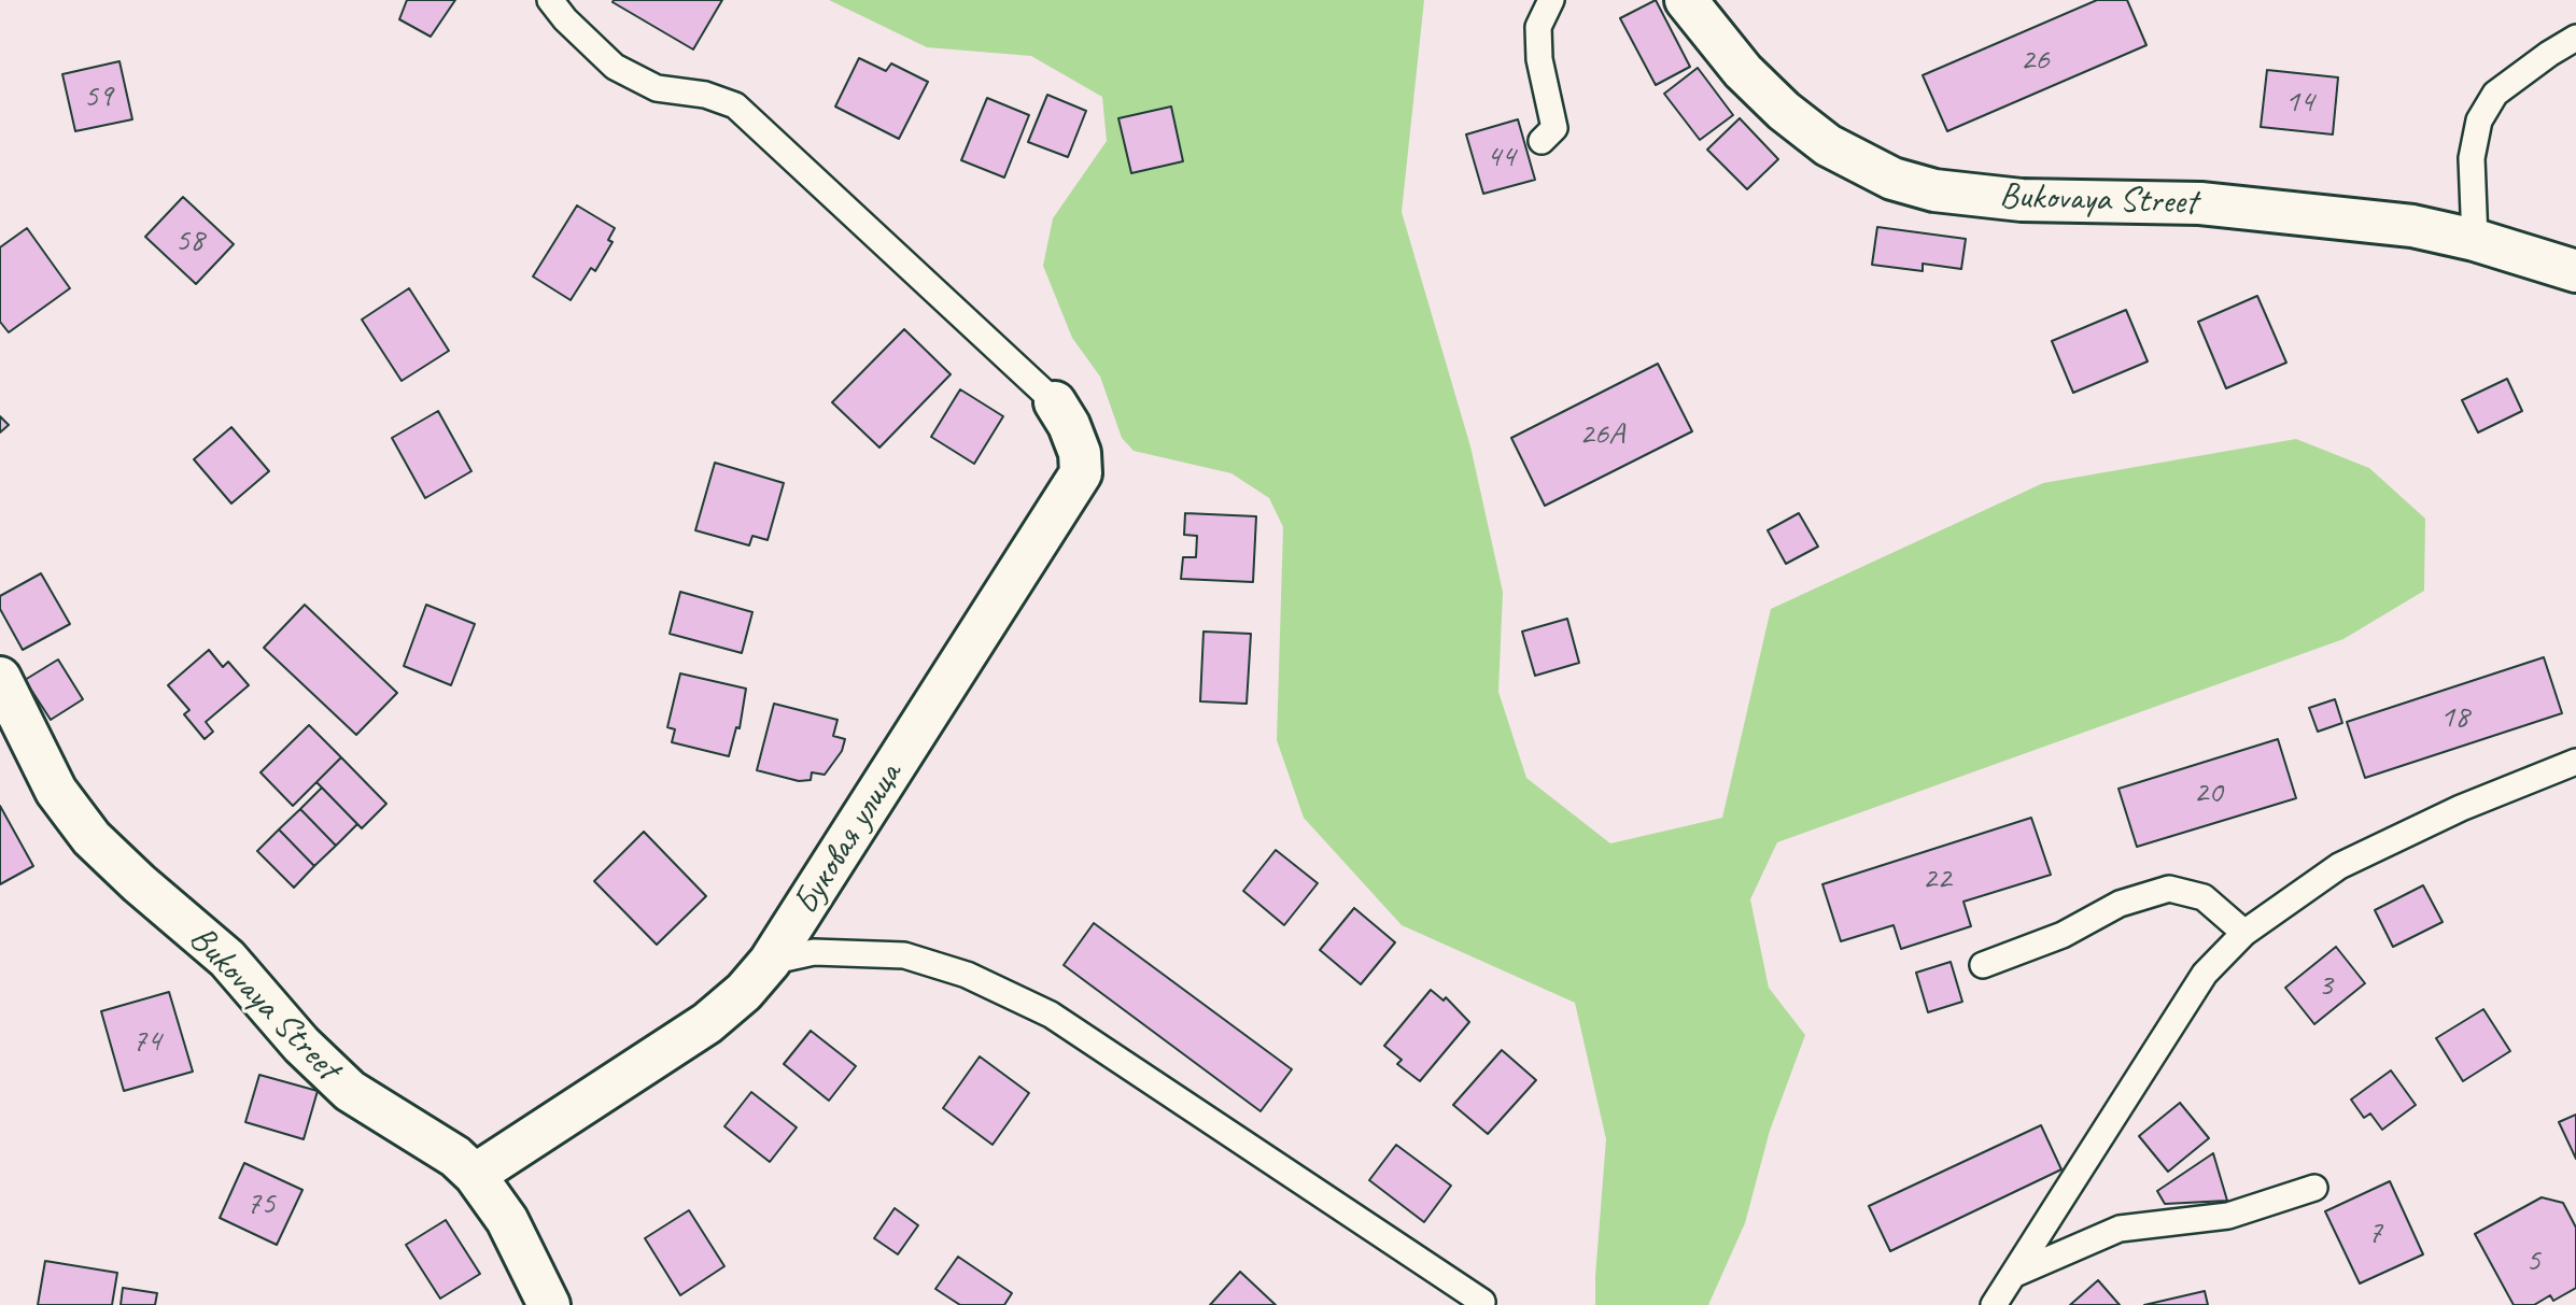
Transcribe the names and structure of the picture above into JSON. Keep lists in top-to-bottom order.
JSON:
{
  "streets": {
    "street": ["Bukovaya Street", "Буковая улица"]
  },
  "crossings": [
    ["Bukovaya Street", "Буковая улица"]
  ],
  "house_numbers": [
    "26",
    "59",
    "14",
    "44",
    "58",
    "26А",
    "18",
    "20",
    "22",
    "3",
    "74",
    "75",
    "7",
    "5"
  ]
}
